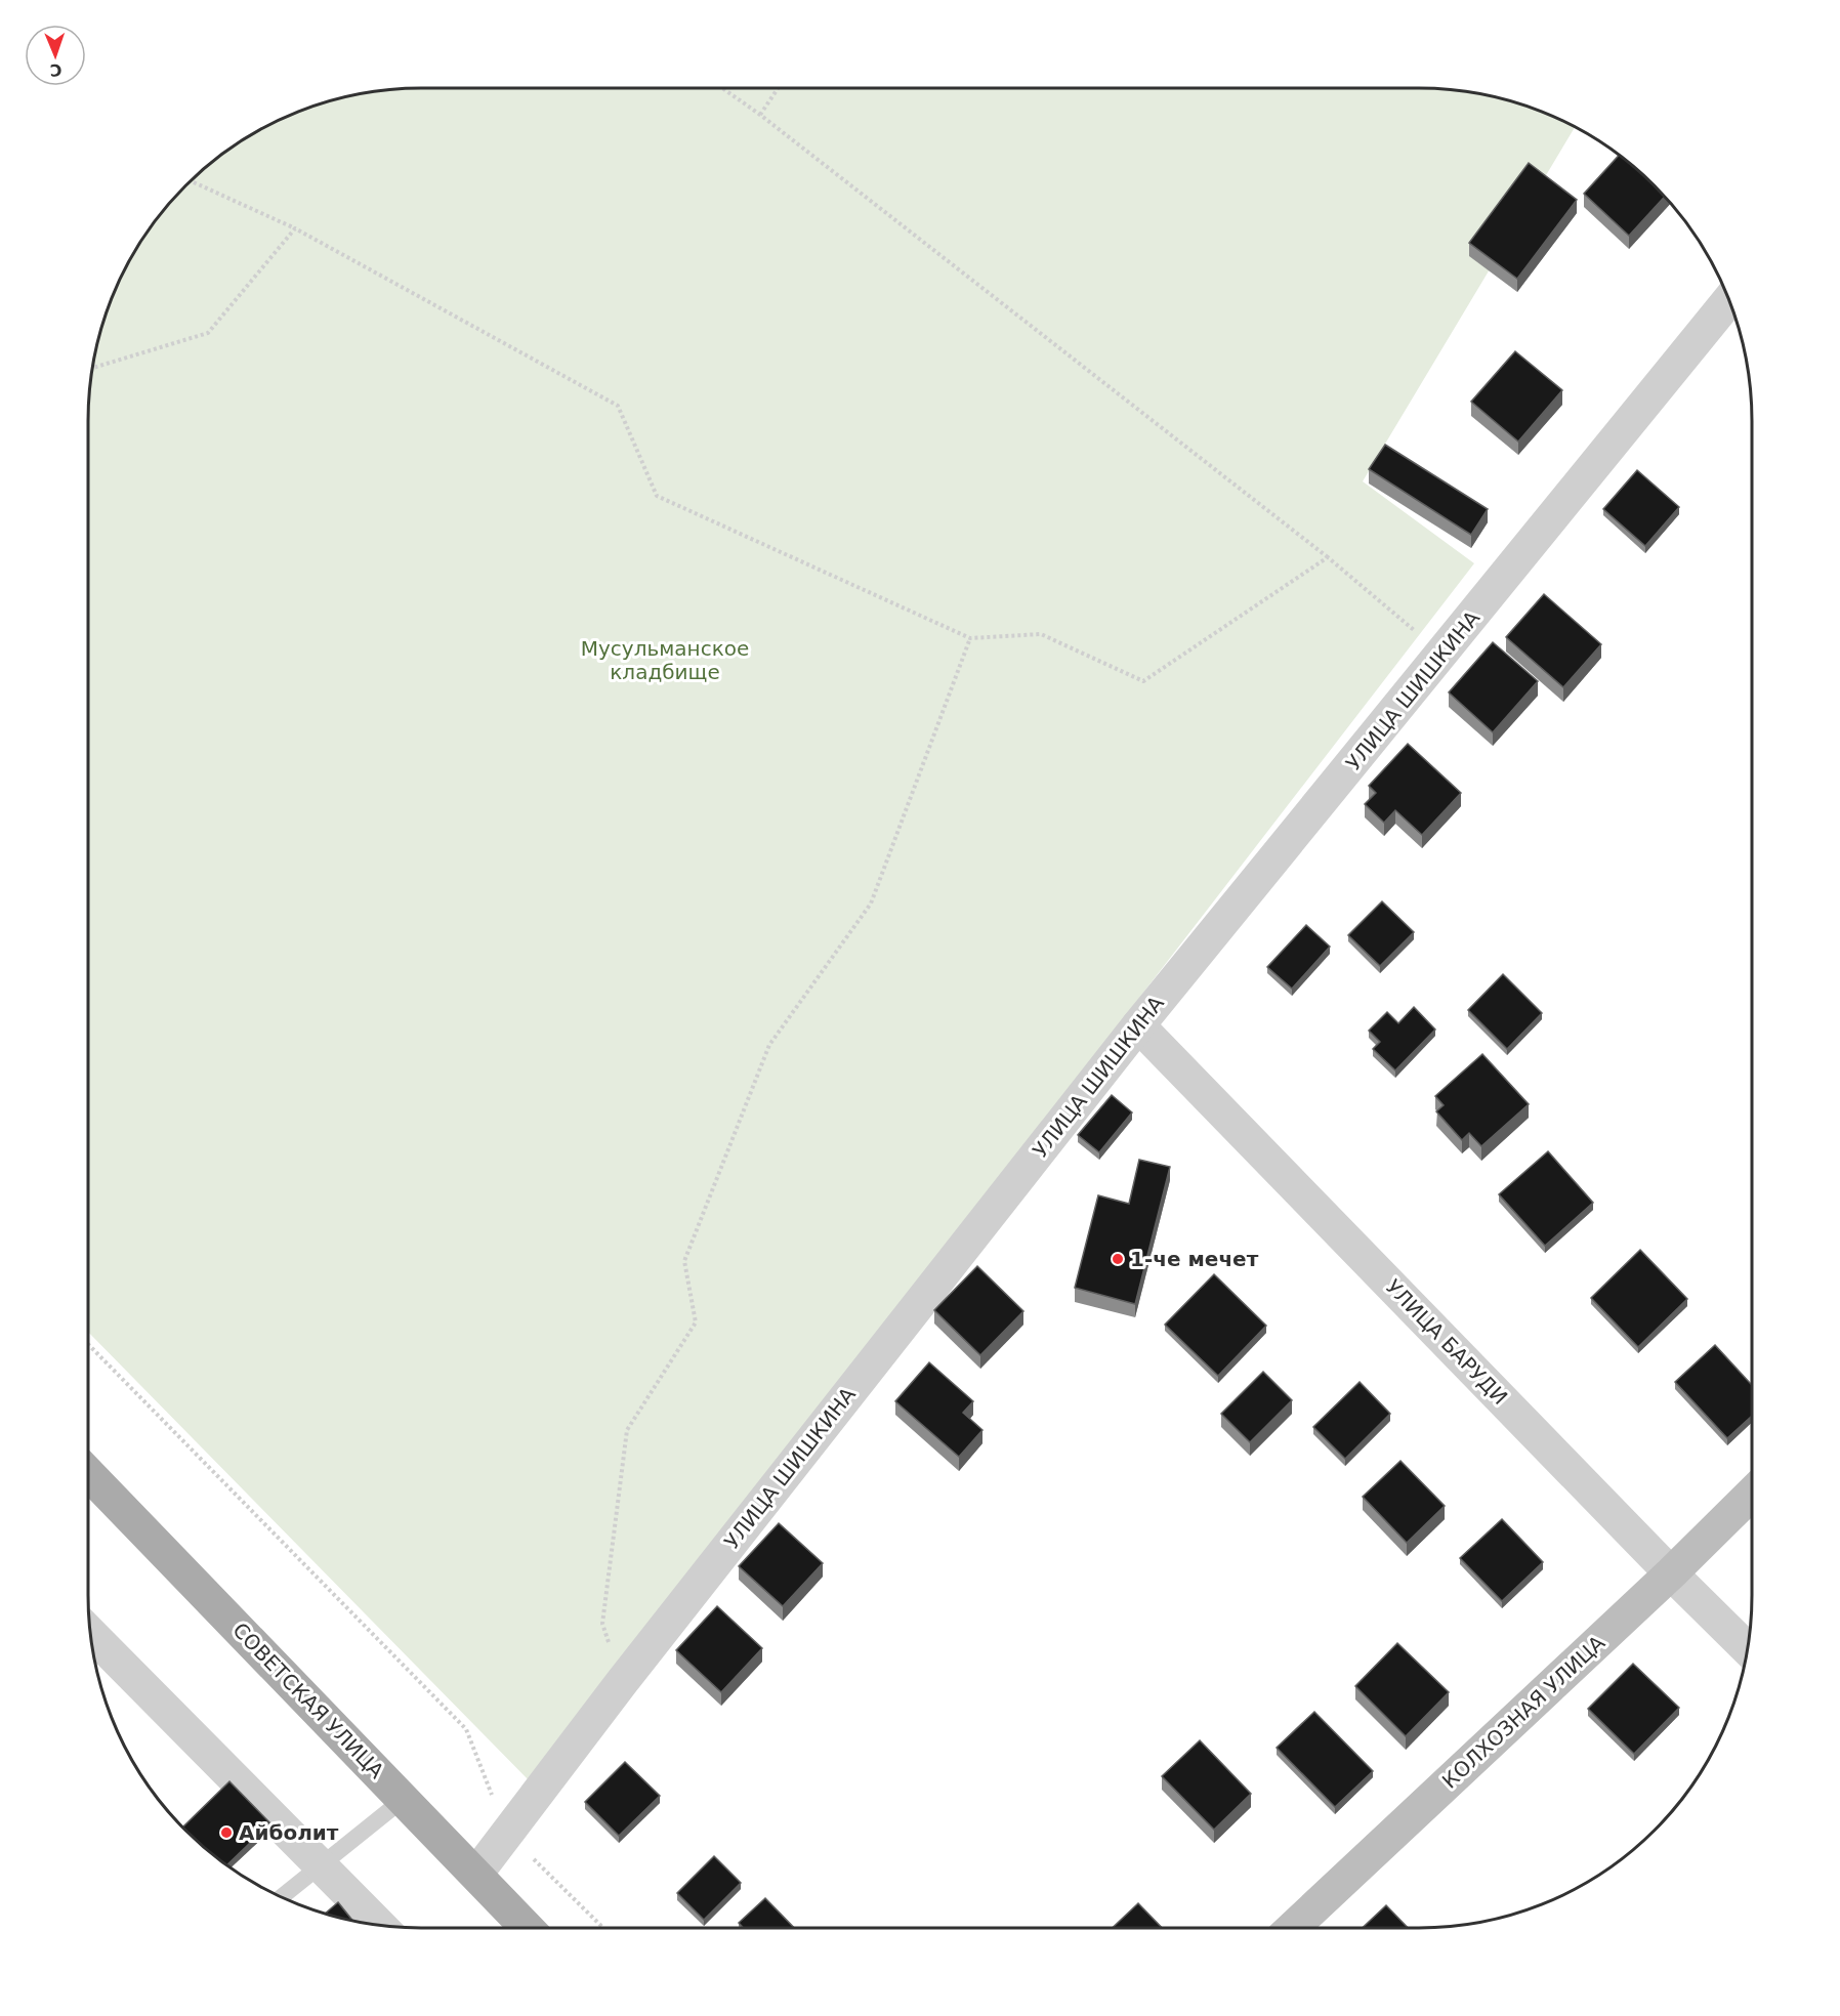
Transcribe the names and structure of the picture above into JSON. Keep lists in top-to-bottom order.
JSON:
{
  "streets": {
    "main road": ["СОВЕТСКАЯ УЛИЦА"],
    "street": ["УЛИЦА ШИШКИНА", "УЛИЦА БАРУДИ", "КОЛХОЗНАЯ УЛИЦА"]
  },
  "crossings": [
    ["УЛИЦА ШИШКИНА", "УЛИЦА БАРУДИ"],
    ["УЛИЦА ШИШКИНА", "СОВЕТСКАЯ УЛИЦА"],
    ["УЛИЦА БАРУДИ", "КОЛХОЗНАЯ УЛИЦА"]
  ],
  "parks": ["Мусульманское кладбище"],
  "places": ["1-че мечет", "Айболит"],
  "north": "bottom"
}
